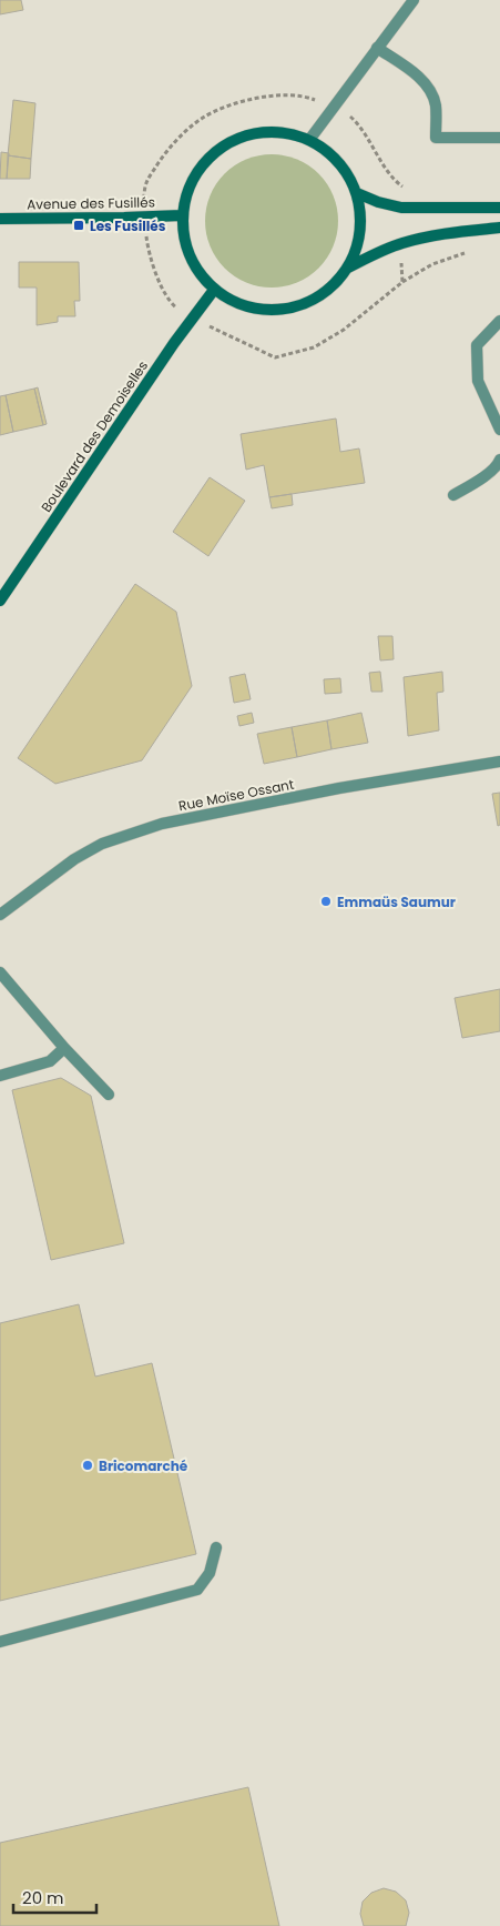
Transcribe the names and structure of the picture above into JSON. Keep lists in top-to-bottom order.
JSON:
{
  "streets": {
    "main road": ["Avenue des Fusillés", "Boulevard des Demoiselles"],
    "street": ["Rue Moïse Ossant"]
  },
  "crossings": [
    ["Avenue des Fusillés", "Boulevard des Demoiselles"]
  ],
  "places": {
    "transit": ["Les Fusillés"],
    "other": ["Emmaüs Saumur", "Bricomarché"]
  },
  "scale_bar": "20 m"
}
